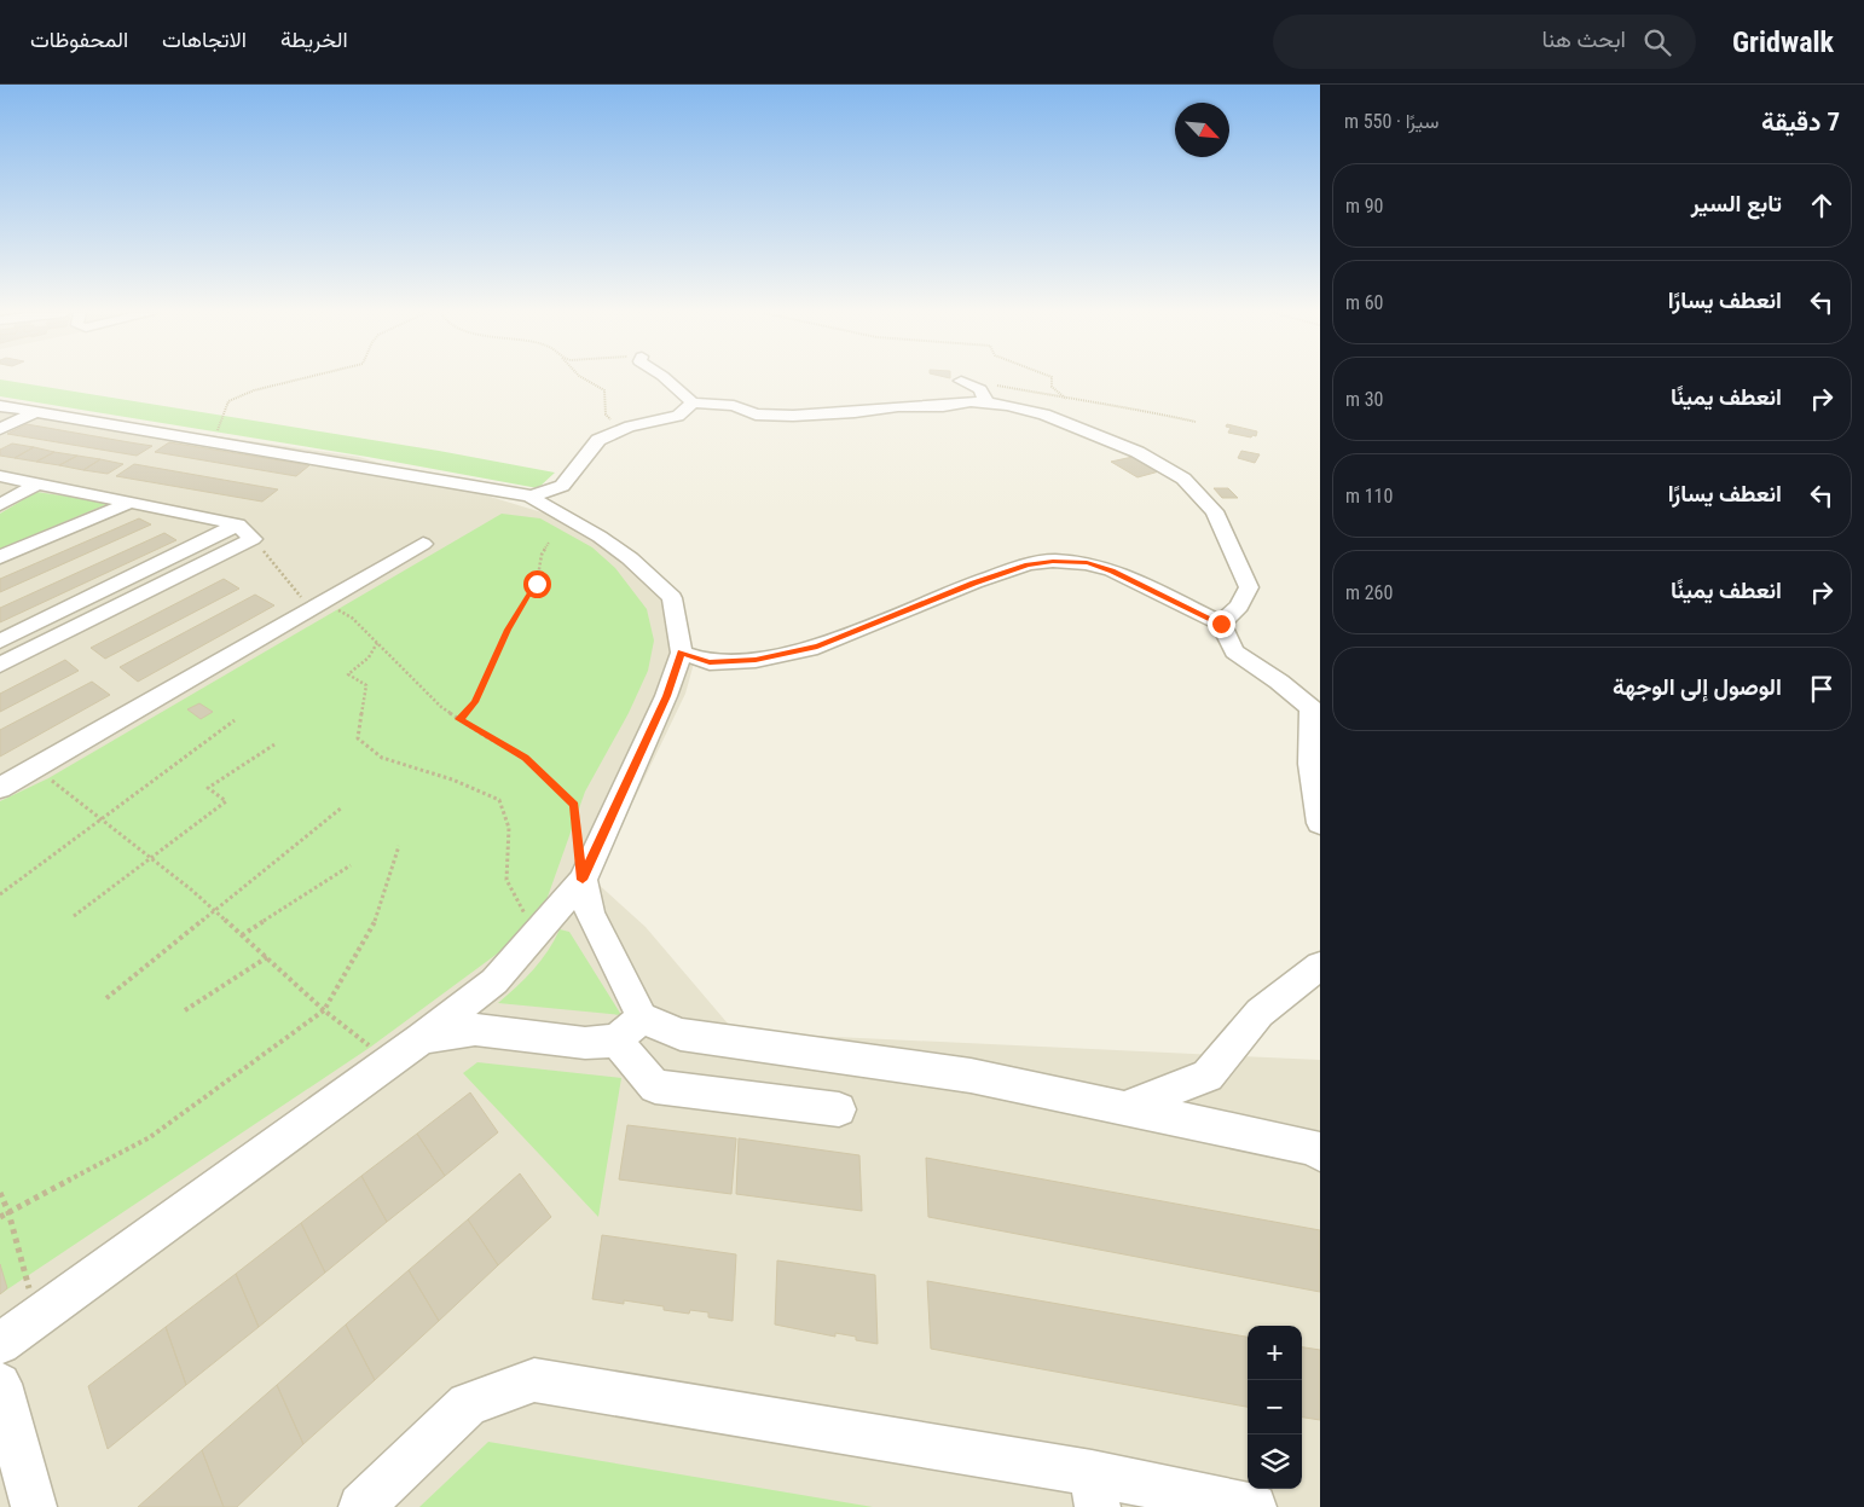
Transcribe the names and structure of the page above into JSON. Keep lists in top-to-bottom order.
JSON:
{
  "north": "bottom right",
  "page": {
    "header": "Gridwalk",
    "search": "ابحث هنا",
    "nav": ["الخريطة", "الاتجاهات", "المحفوظات"],
    "heading": ["7 دقيقة", "سيرًا · 550 m"],
    "list": [
      ["تابع السير", "90 m"],
      ["انعطف يسارًا", "60 m"],
      ["انعطف يمينًا", "30 m"],
      ["انعطف يسارًا", "110 m"],
      ["انعطف يمينًا", "260 m"],
      "الوصول إلى الوجهة"
    ],
    "map_buttons": ["+", "−"]
  }
}
